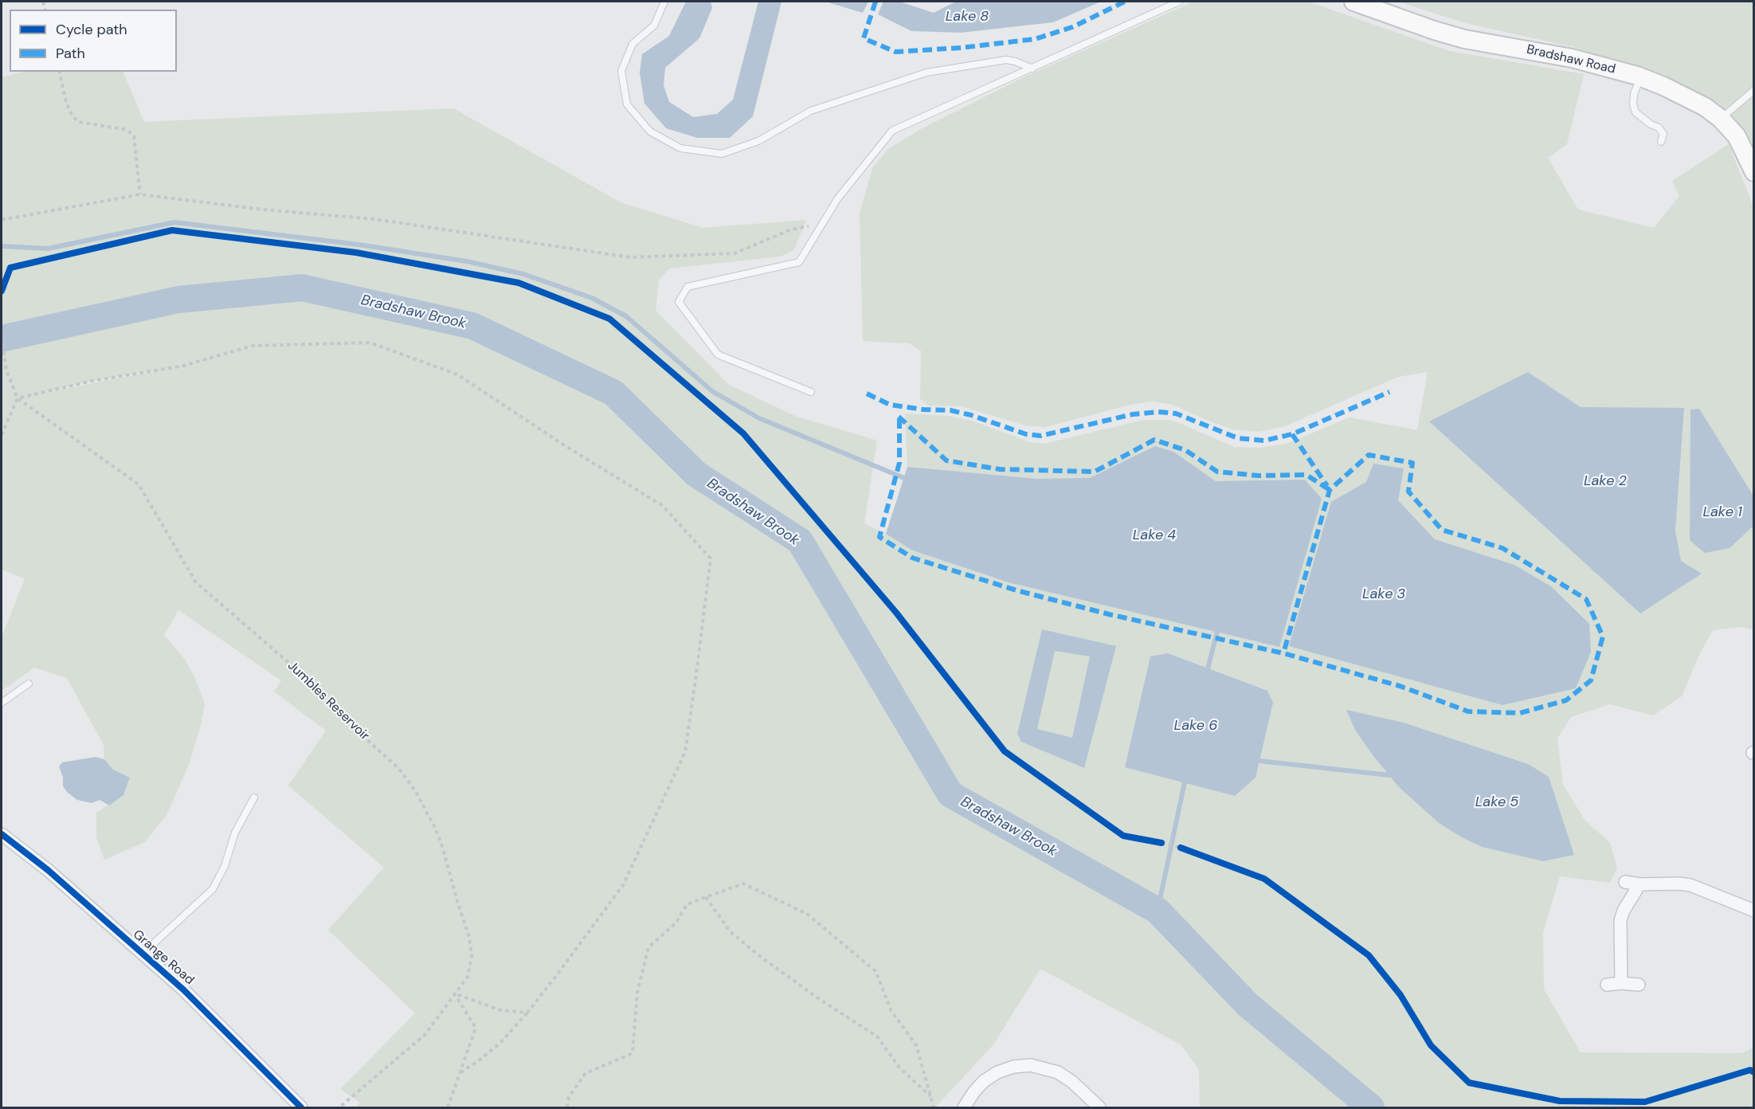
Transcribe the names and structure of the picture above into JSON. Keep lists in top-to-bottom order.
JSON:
{
  "streets": {
    "main road": ["Bradshaw Road"],
    "street": ["Grange Road"],
    "path": ["Jumbles Reservoir"]
  },
  "water": [
    "Lake 8",
    "Bradshaw Brook",
    "Lake 2",
    "Lake 1",
    "Lake 4",
    "Lake 3",
    "Lake 6",
    "Lake 5"
  ],
  "legend": ["Cycle path", "Path"]
}
